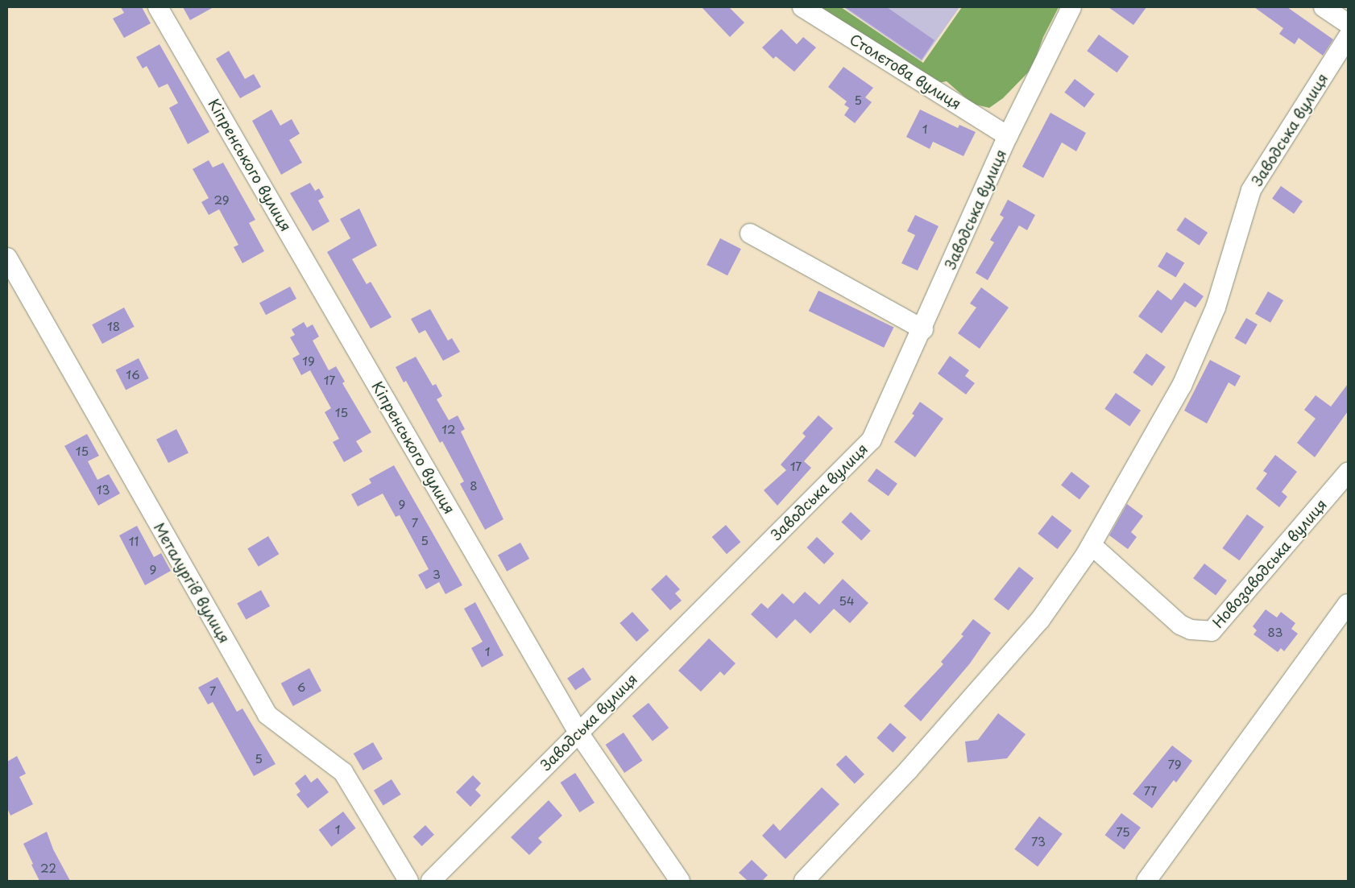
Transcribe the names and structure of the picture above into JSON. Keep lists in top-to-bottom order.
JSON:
{
  "streets": {
    "street": [
      "Столєтова вулиця",
      "Заводська вулиця",
      "Кіпренського вулиця",
      "Новозаводська вулиця",
      "Металургів вулиця"
    ]
  },
  "crossings": [
    ["Столєтова вулиця", "Заводська вулиця"],
    ["Заводська вулиця", "Кіпренського вулиця"],
    ["Заводська вулиця", "Новозаводська вулиця"]
  ],
  "house_numbers": [
    "5",
    "1",
    "29",
    "18",
    "19",
    "16",
    "17",
    "15",
    "12",
    "15",
    "17",
    "8",
    "13",
    "9",
    "7",
    "5",
    "11",
    "9",
    "3",
    "54",
    "83",
    "1",
    "6",
    "7",
    "5",
    "79",
    "77",
    "1",
    "75",
    "73",
    "22"
  ]
}
